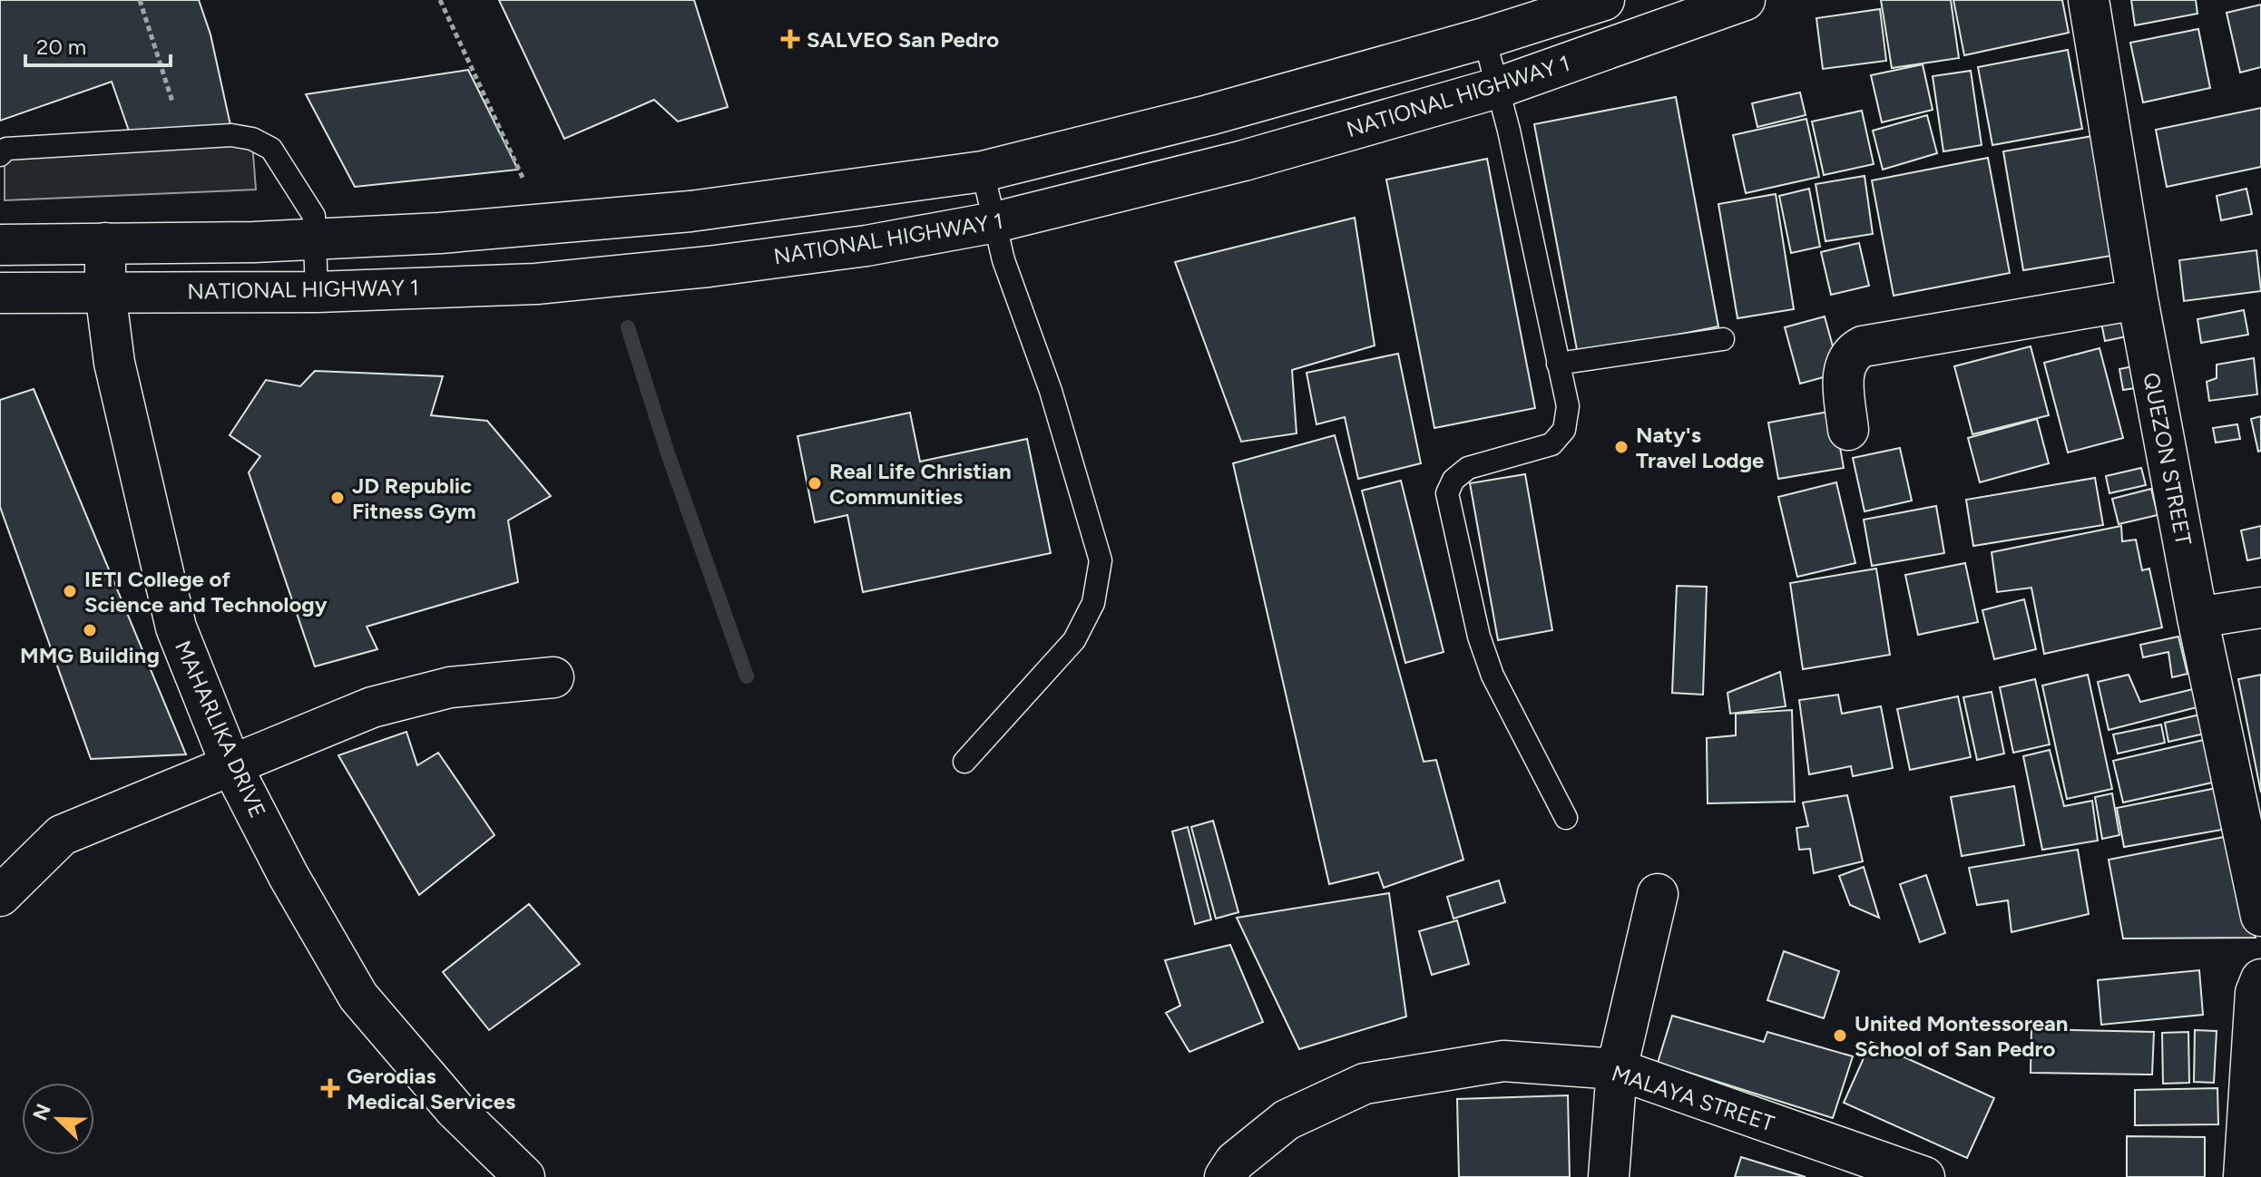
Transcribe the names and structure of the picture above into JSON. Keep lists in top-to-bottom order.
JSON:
{
  "streets": {
    "main road": [
      "NATIONAL HIGHWAY 1",
      "QUEZON STREET",
      "MAHARLIKA DRIVE",
      "MALAYA STREET"
    ]
  },
  "crossings": [
    ["NATIONAL HIGHWAY 1", "MAHARLIKA DRIVE"]
  ],
  "places": {
    "health": ["SALVEO San Pedro", "Gerodias Medical Services"],
    "other": [
      "Naty's Travel Lodge",
      "Real Life Christian Communities",
      "JD Republic Fitness Gym",
      "IETI College of Science and Technology",
      "MMG Building",
      "United Montessorean School of San Pedro"
    ]
  },
  "scale_bar": "20 m",
  "north": "top left"
}
